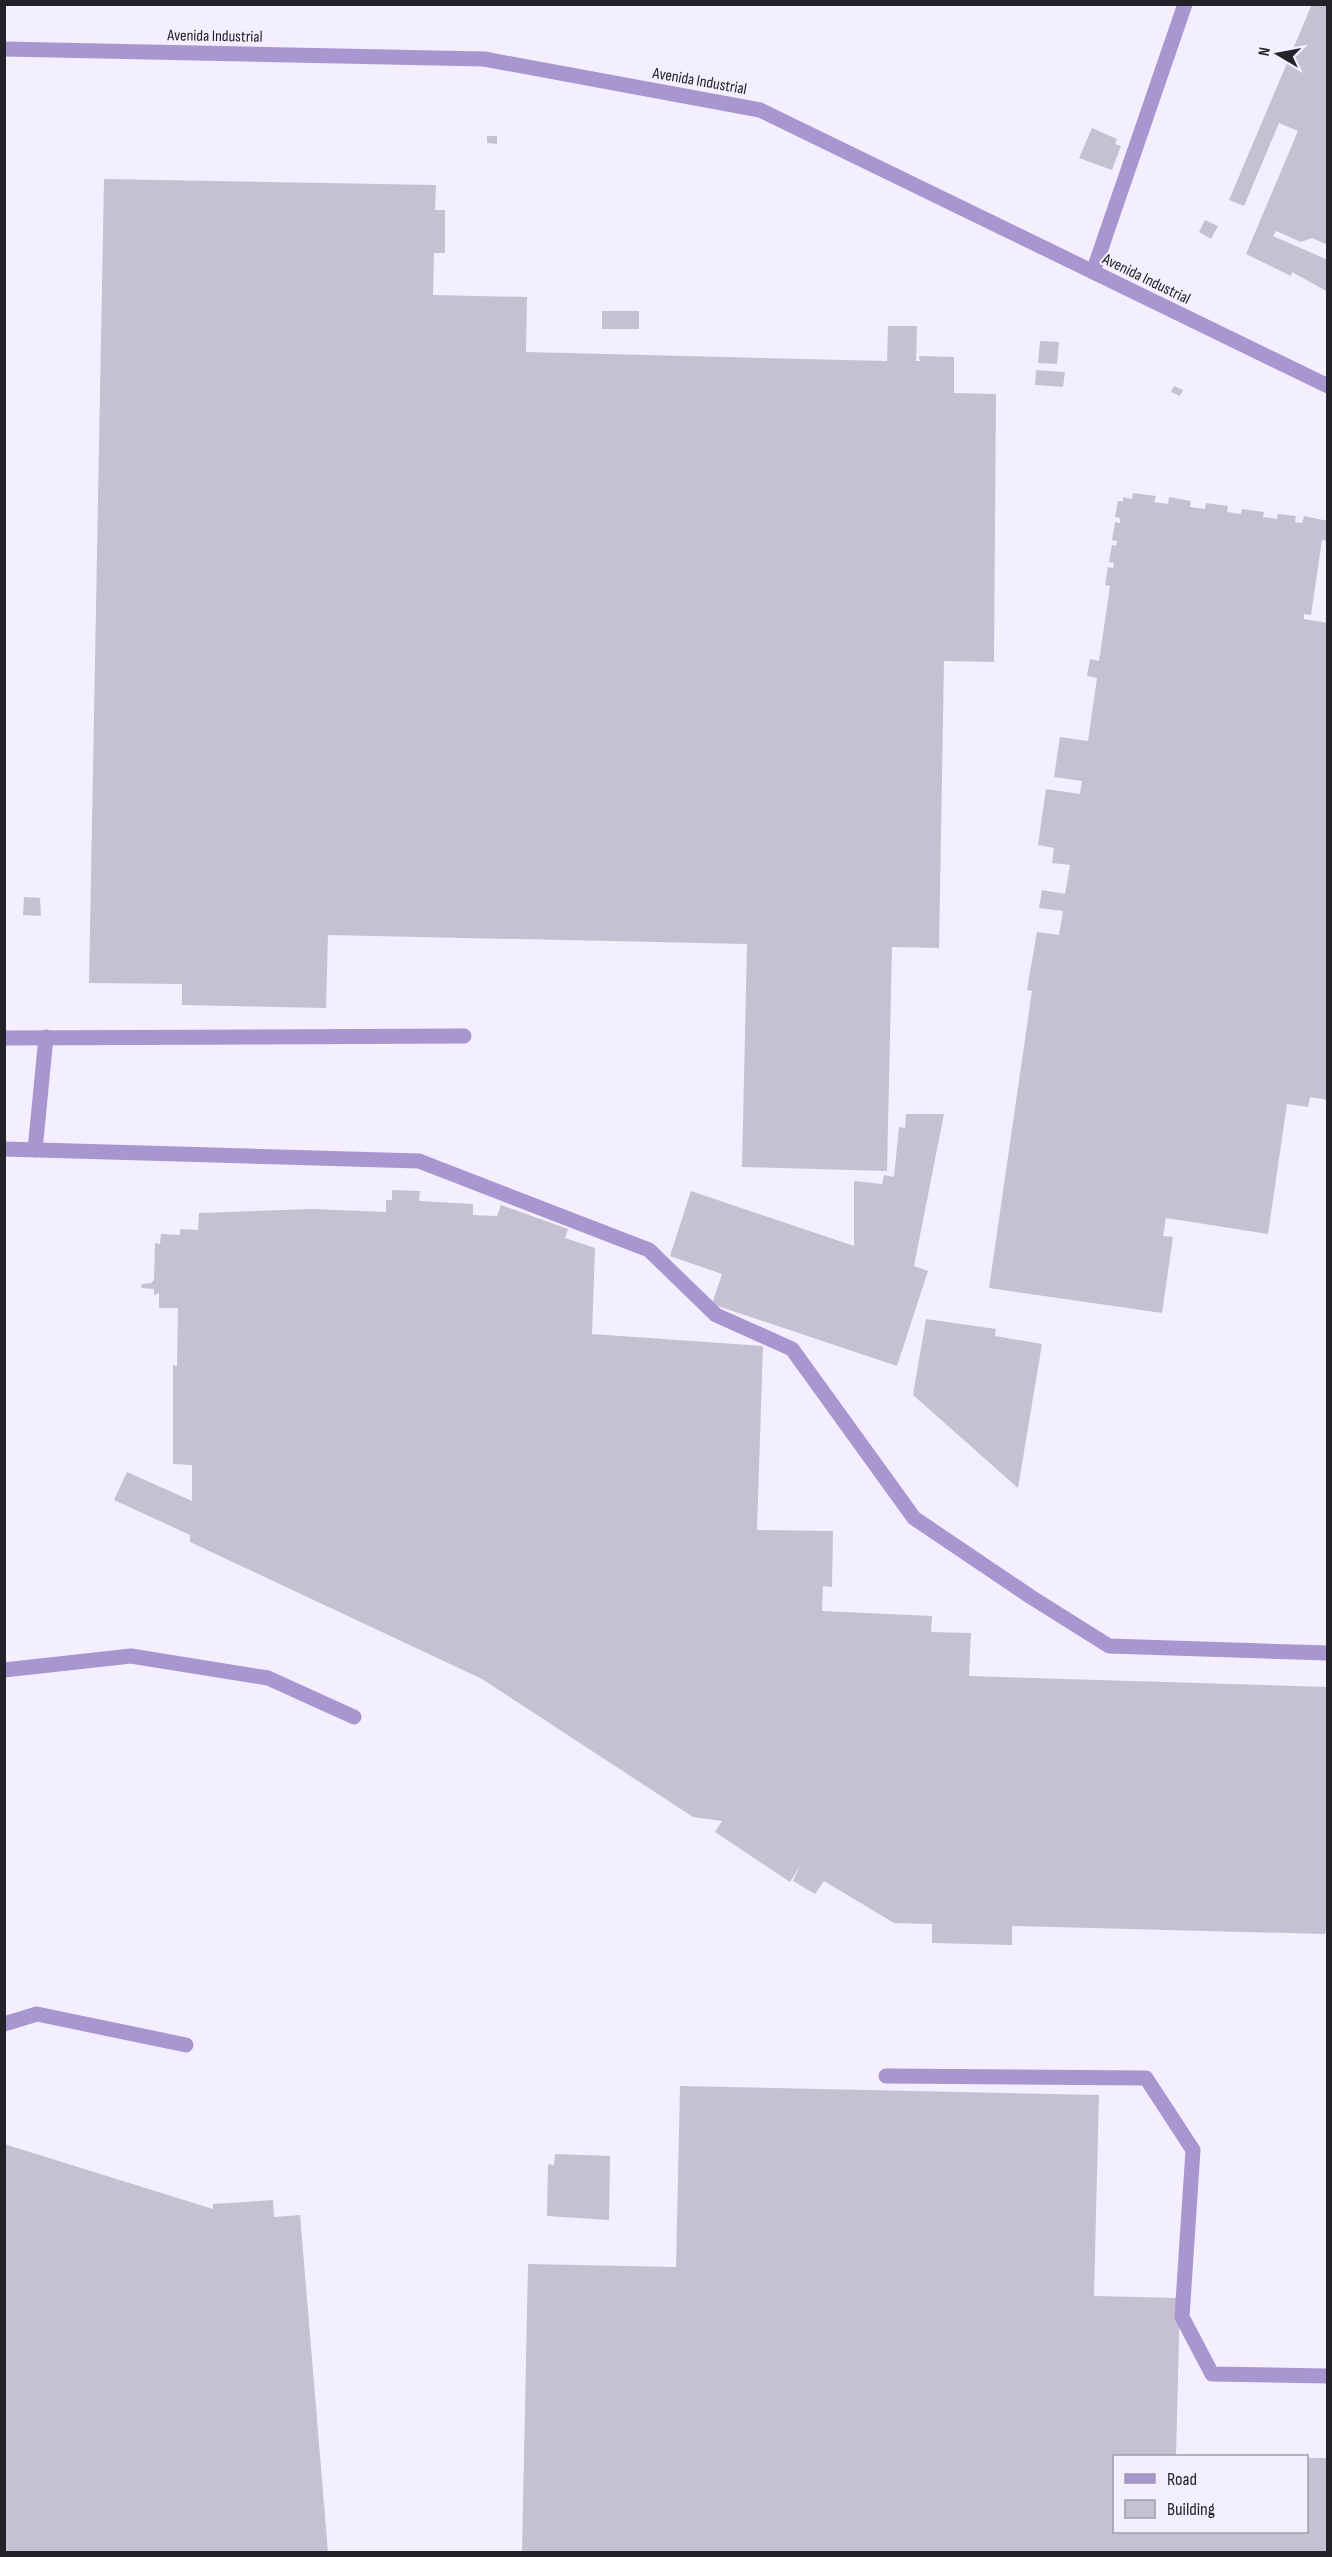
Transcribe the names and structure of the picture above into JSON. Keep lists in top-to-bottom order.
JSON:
{
  "streets": {
    "street": ["Avenida Industrial"]
  },
  "legend": ["Road", "Building"],
  "north": "left"
}
